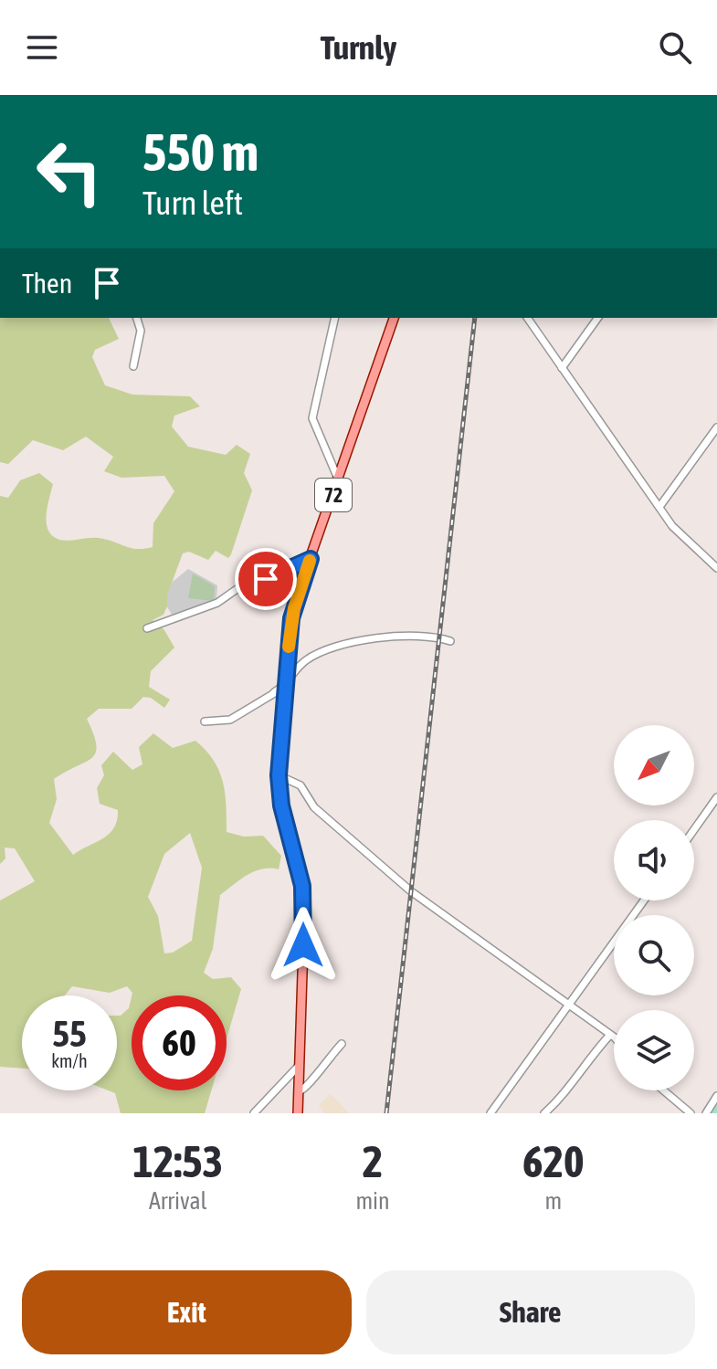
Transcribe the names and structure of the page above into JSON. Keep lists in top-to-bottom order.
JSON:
{
  "streets": {
    "main road": ["72"]
  },
  "north": "bottom left",
  "page": {
    "header": "Turnly",
    "turn": ["550 m", "Turn left"],
    "then": "Then",
    "speed": "55 km/h",
    "limit": "60",
    "eta": [
      "12:53",
      "Arrival",
      "2",
      "min",
      "620",
      "m"
    ],
    "buttons": ["Exit", "Share"]
  }
}
